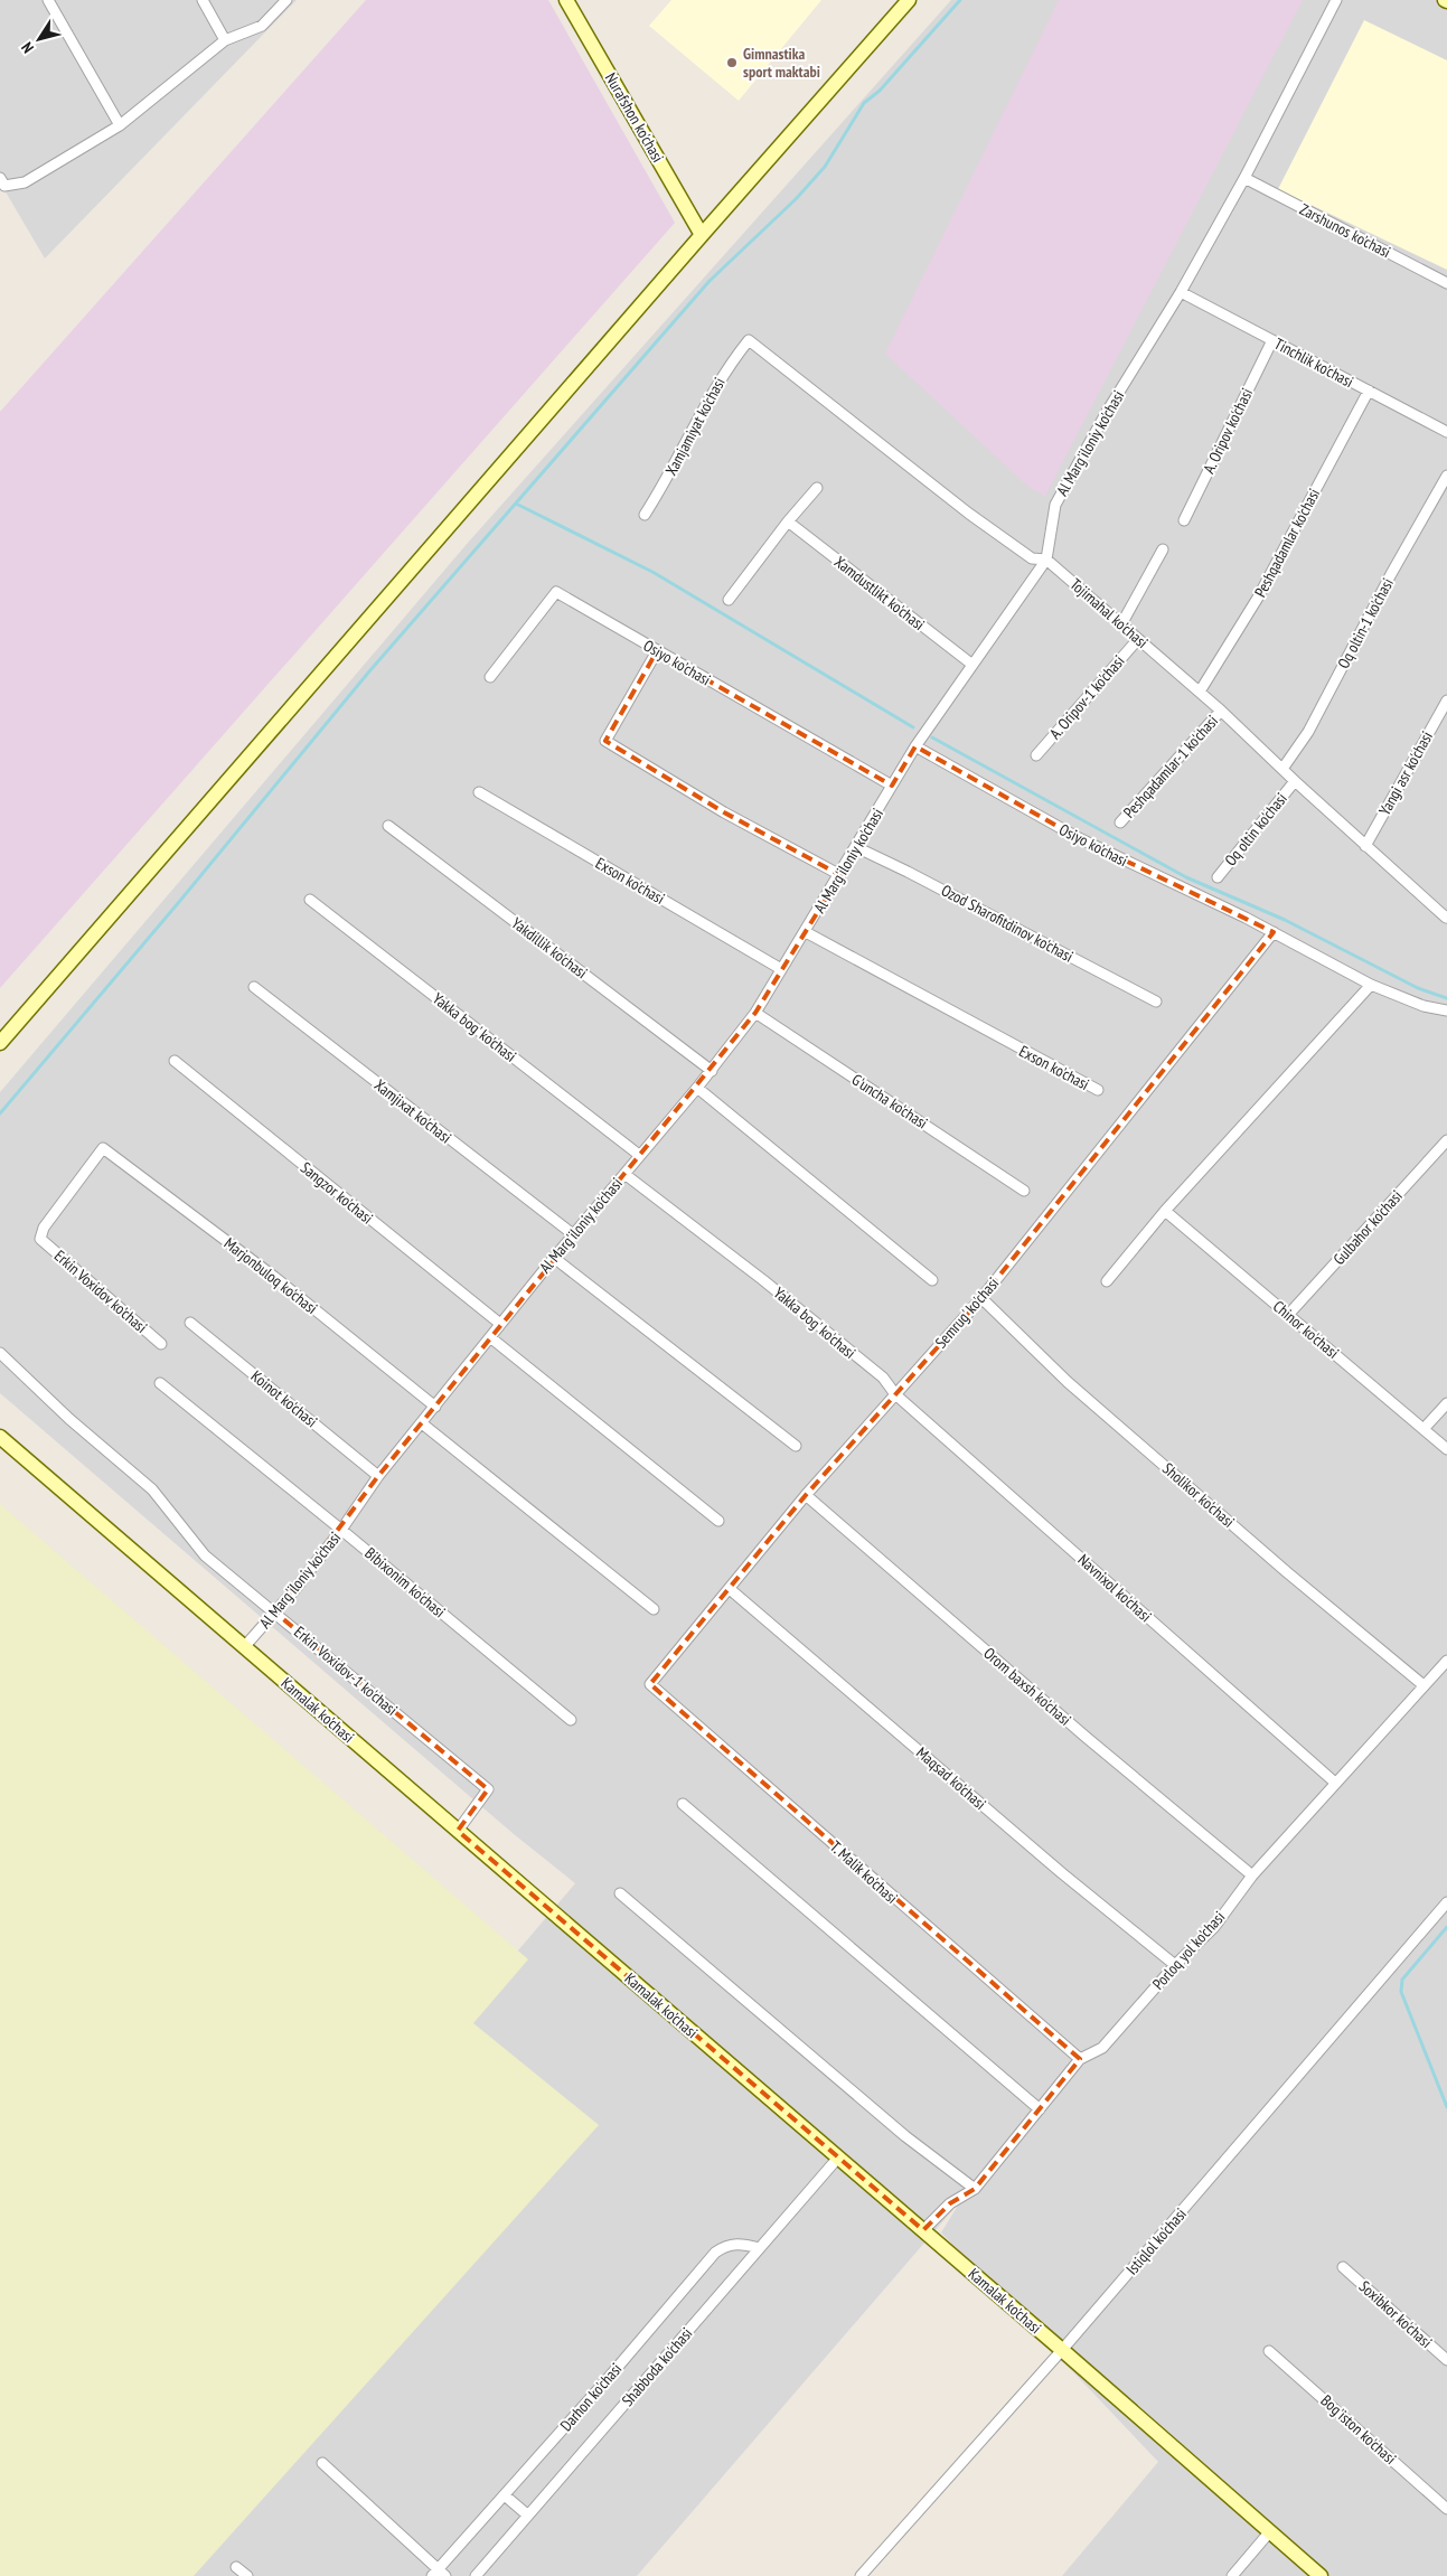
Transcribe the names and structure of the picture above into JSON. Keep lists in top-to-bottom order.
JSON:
{
  "streets": {
    "main road": ["Nurafshon ko'chasi", "Kamalak ko'chasi"],
    "street": [
      "Zarshunos ko'chasi",
      "Tinchlik ko'chasi",
      "Xamjamiyat ko'chasi",
      "A. Oripov ko'chasi",
      "Al Marg'iloniy ko'chasi",
      "Peshqadamlar ko'chasi",
      "Xamdustlikt ko'chasi",
      "Tojimahal ko'chasi",
      "Oq oltin-1 ko'chasi",
      "Osiyo ko'chasi",
      "A. Oripov-1 ko'chasi",
      "Peshqadamlar-1 ko'chasi",
      "Yangi asr ko'chasi",
      "Oq oltin ko'chasi",
      "Exson ko'chasi",
      "Ozod Sharofitdinov ko'chasi",
      "Yakdillik ko'chasi",
      "Yakka bog' ko'chasi",
      "G'uncha ko'chasi",
      "Xamjixat ko'chasi",
      "Sangzor ko'chasi",
      "Gulbahor ko'chasi",
      "Marjonbuloq ko'chasi",
      "Erkin Voxidov ko'chasi",
      "Semrug' ko'chasi",
      "Chinor ko'chasi",
      "Koinot ko'chasi",
      "Sholikor ko'chasi",
      "Bibixonim ko'chasi",
      "Navnixol ko'chasi",
      "Erkin Voxidov-1 ko'chasi",
      "Orom baxsh ko'chasi",
      "Maqsad ko'chasi",
      "T. Malik ko'chasi",
      "Porloq yol ko'chasi",
      "Istiqlol ko'chasi",
      "Soxibkor ko'chasi",
      "Shabboda ko'chasi",
      "Darhon ko'chasi",
      "Bog'iston ko'chasi"
    ]
  },
  "crossings": [
    ["Zarshunos ko'chasi", "Al Marg'iloniy ko'chasi"],
    ["Tinchlik ko'chasi", "A. Oripov ko'chasi"],
    ["Tinchlik ko'chasi", "Al Marg'iloniy ko'chasi"],
    ["Tinchlik ko'chasi", "Peshqadamlar ko'chasi"],
    ["Xamjamiyat ko'chasi", "Tojimahal ko'chasi"],
    ["Al Marg'iloniy ko'chasi", "Xamdustlikt ko'chasi"],
    ["Al Marg'iloniy ko'chasi", "Tojimahal ko'chasi"],
    ["Al Marg'iloniy ko'chasi", "Osiyo ko'chasi"],
    ["Al Marg'iloniy ko'chasi", "Exson ko'chasi"],
    ["Al Marg'iloniy ko'chasi", "Ozod Sharofitdinov ko'chasi"],
    ["Al Marg'iloniy ko'chasi", "Yakdillik ko'chasi"],
    ["Al Marg'iloniy ko'chasi", "Yakka bog' ko'chasi"],
    ["Al Marg'iloniy ko'chasi", "G'uncha ko'chasi"],
    ["Al Marg'iloniy ko'chasi", "Xamjixat ko'chasi"],
    ["Al Marg'iloniy ko'chasi", "Sangzor ko'chasi"],
    ["Al Marg'iloniy ko'chasi", "Marjonbuloq ko'chasi"],
    ["Al Marg'iloniy ko'chasi", "Koinot ko'chasi"],
    ["Al Marg'iloniy ko'chasi", "Bibixonim ko'chasi"],
    ["Al Marg'iloniy ko'chasi", "Erkin Voxidov-1 ko'chasi"],
    ["Al Marg'iloniy ko'chasi", "Kamalak ko'chasi"],
    ["Peshqadamlar ko'chasi", "Tojimahal ko'chasi"],
    ["Tojimahal ko'chasi", "Oq oltin-1 ko'chasi"],
    ["Tojimahal ko'chasi", "A. Oripov-1 ko'chasi"],
    ["Tojimahal ko'chasi", "Peshqadamlar-1 ko'chasi"],
    ["Tojimahal ko'chasi", "Yangi asr ko'chasi"],
    ["Tojimahal ko'chasi", "Oq oltin ko'chasi"],
    ["Osiyo ko'chasi", "Semrug' ko'chasi"],
    ["Yakka bog' ko'chasi", "Semrug' ko'chasi"],
    ["Yakka bog' ko'chasi", "Navnixol ko'chasi"],
    ["Gulbahor ko'chasi", "Chinor ko'chasi"],
    ["Marjonbuloq ko'chasi", "Erkin Voxidov ko'chasi"],
    ["Semrug' ko'chasi", "Sholikor ko'chasi"],
    ["Semrug' ko'chasi", "Navnixol ko'chasi"],
    ["Semrug' ko'chasi", "Orom baxsh ko'chasi"],
    ["Semrug' ko'chasi", "Maqsad ko'chasi"],
    ["Semrug' ko'chasi", "T. Malik ko'chasi"],
    ["Sholikor ko'chasi", "Porloq yol ko'chasi"],
    ["Navnixol ko'chasi", "Porloq yol ko'chasi"],
    ["Erkin Voxidov-1 ko'chasi", "Kamalak ko'chasi"],
    ["Orom baxsh ko'chasi", "Porloq yol ko'chasi"],
    ["Kamalak ko'chasi", "Porloq yol ko'chasi"],
    ["Kamalak ko'chasi", "Istiqlol ko'chasi"],
    ["Kamalak ko'chasi", "Shabboda ko'chasi"],
    ["Maqsad ko'chasi", "Porloq yol ko'chasi"],
    ["T. Malik ko'chasi", "Porloq yol ko'chasi"],
    ["Shabboda ko'chasi", "Darhon ko'chasi"]
  ],
  "places": ["Gimnastika sport maktabi"],
  "north": "bottom left"
}
